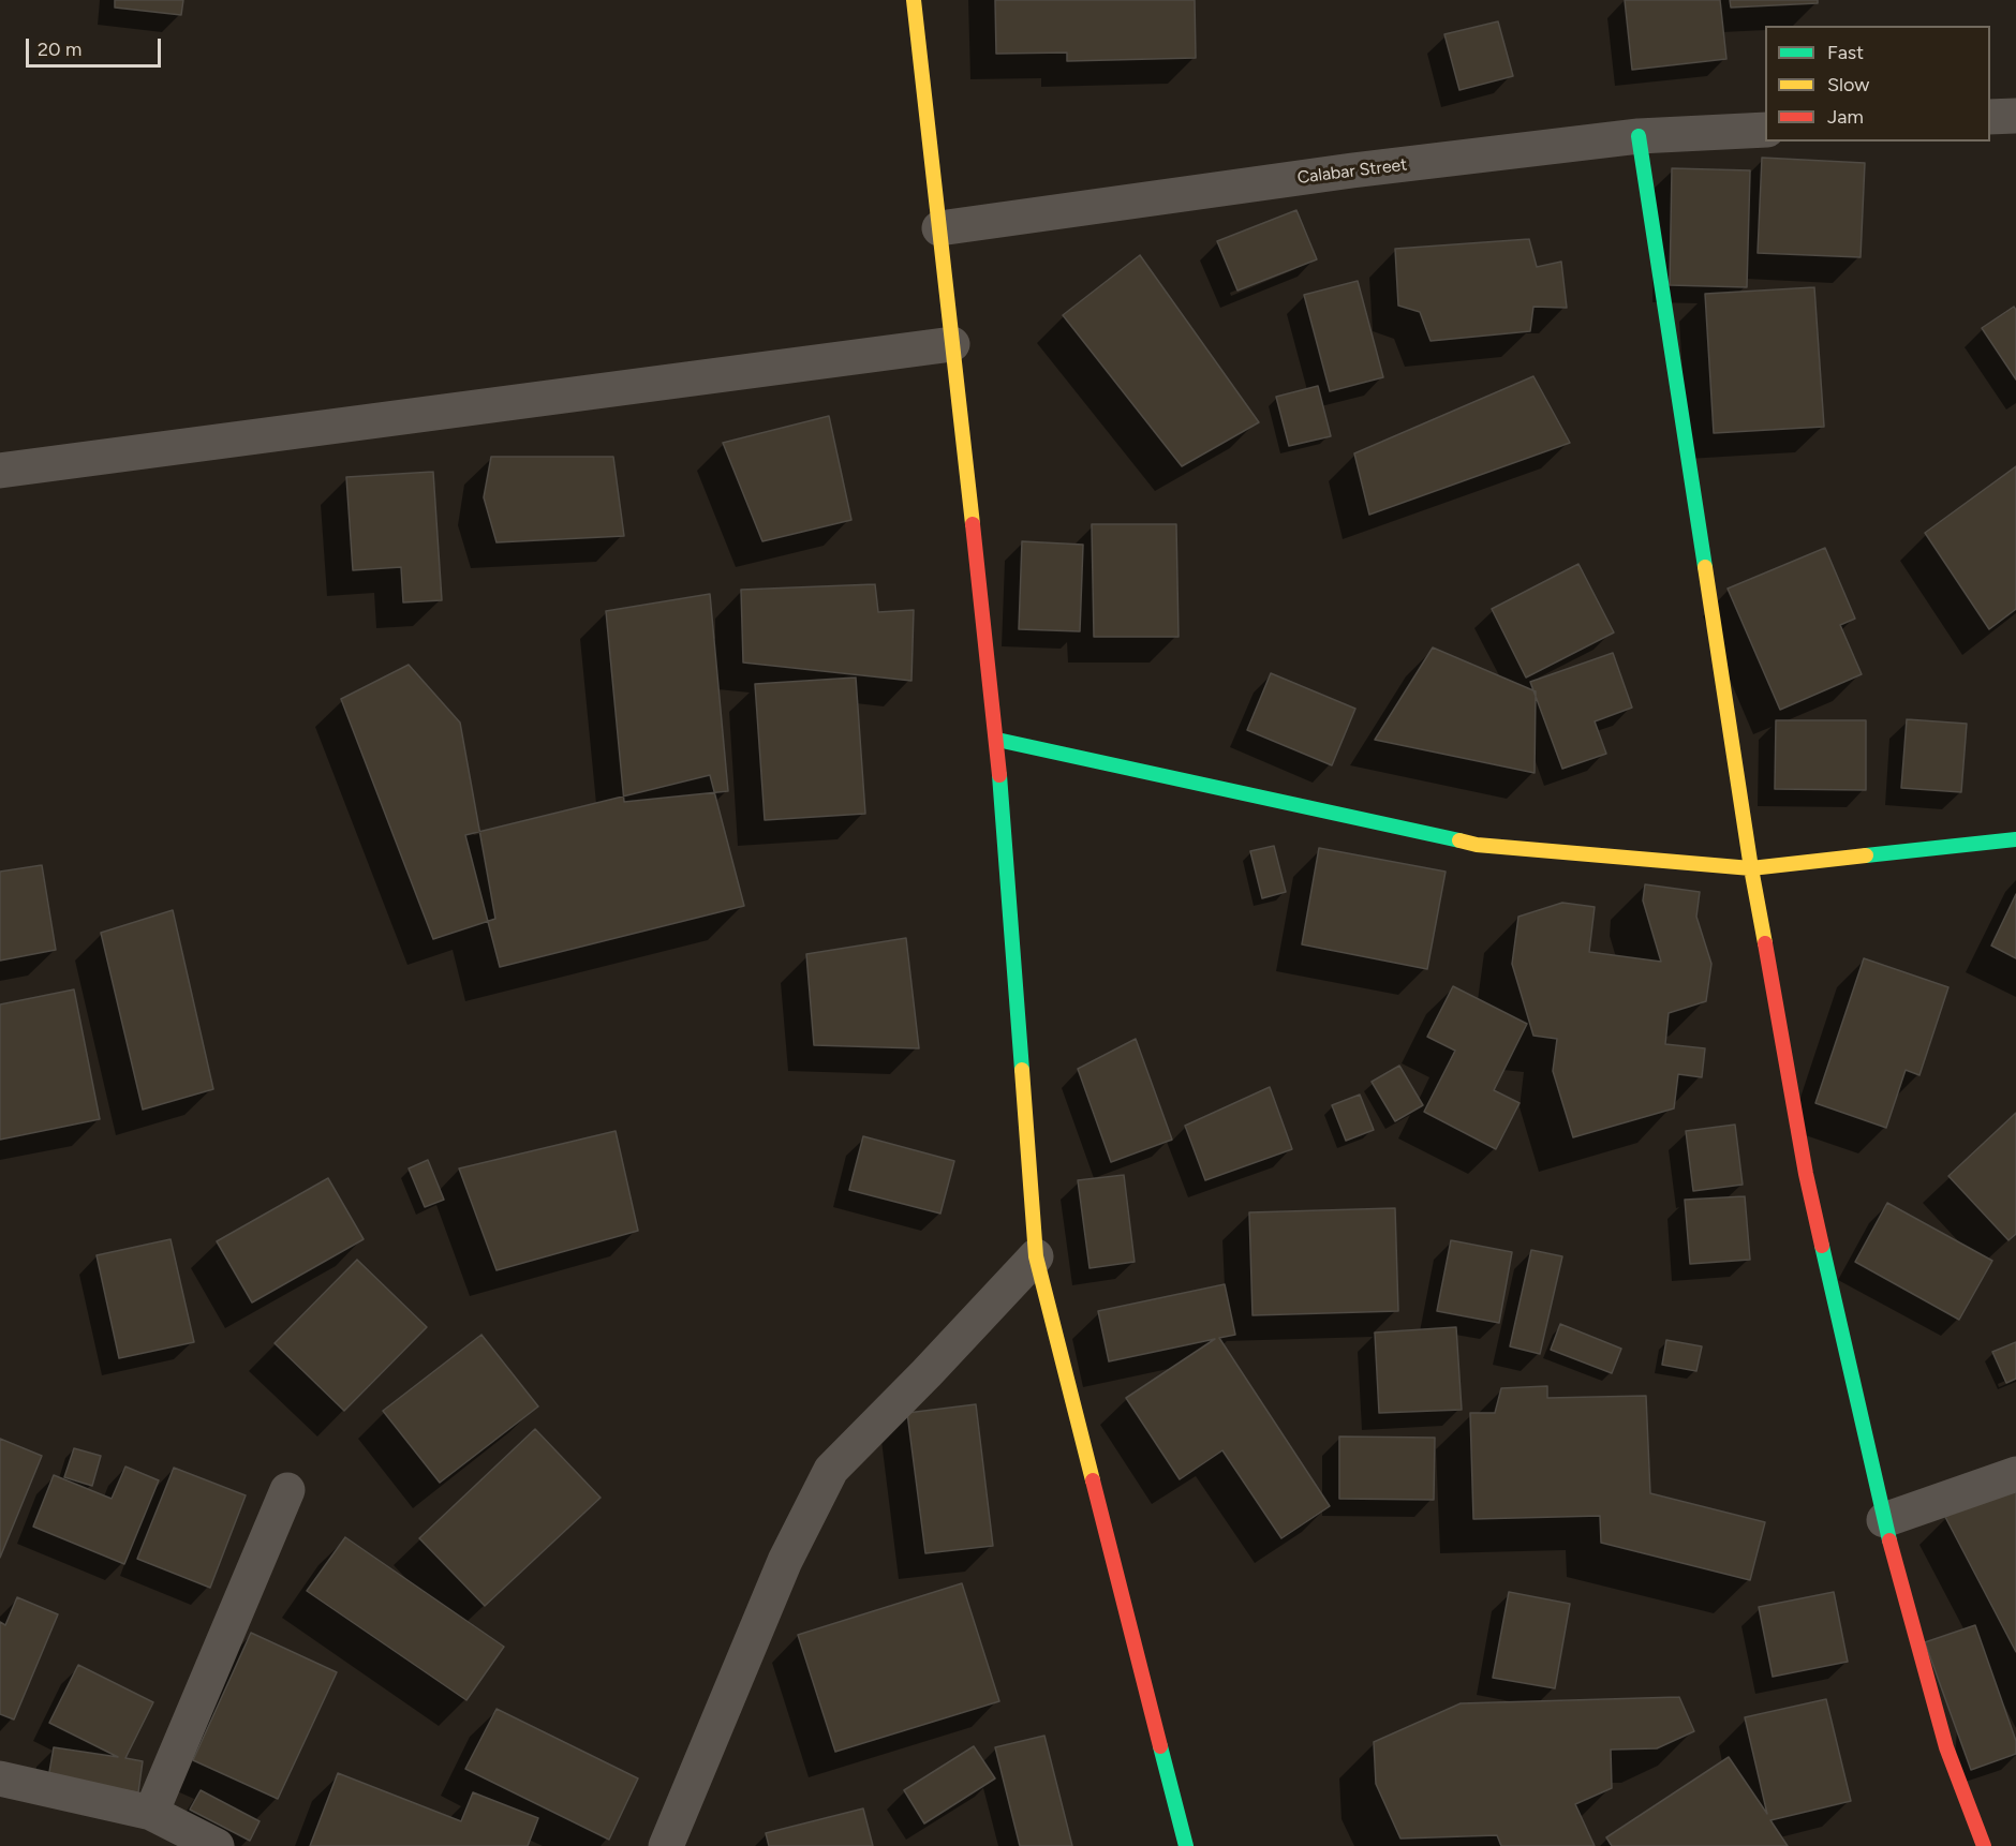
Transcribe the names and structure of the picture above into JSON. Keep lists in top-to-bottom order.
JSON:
{
  "streets": {
    "street": ["Calabar Street"]
  },
  "legend": ["Fast", "Slow", "Jam"],
  "scale_bar": "20 m"
}
